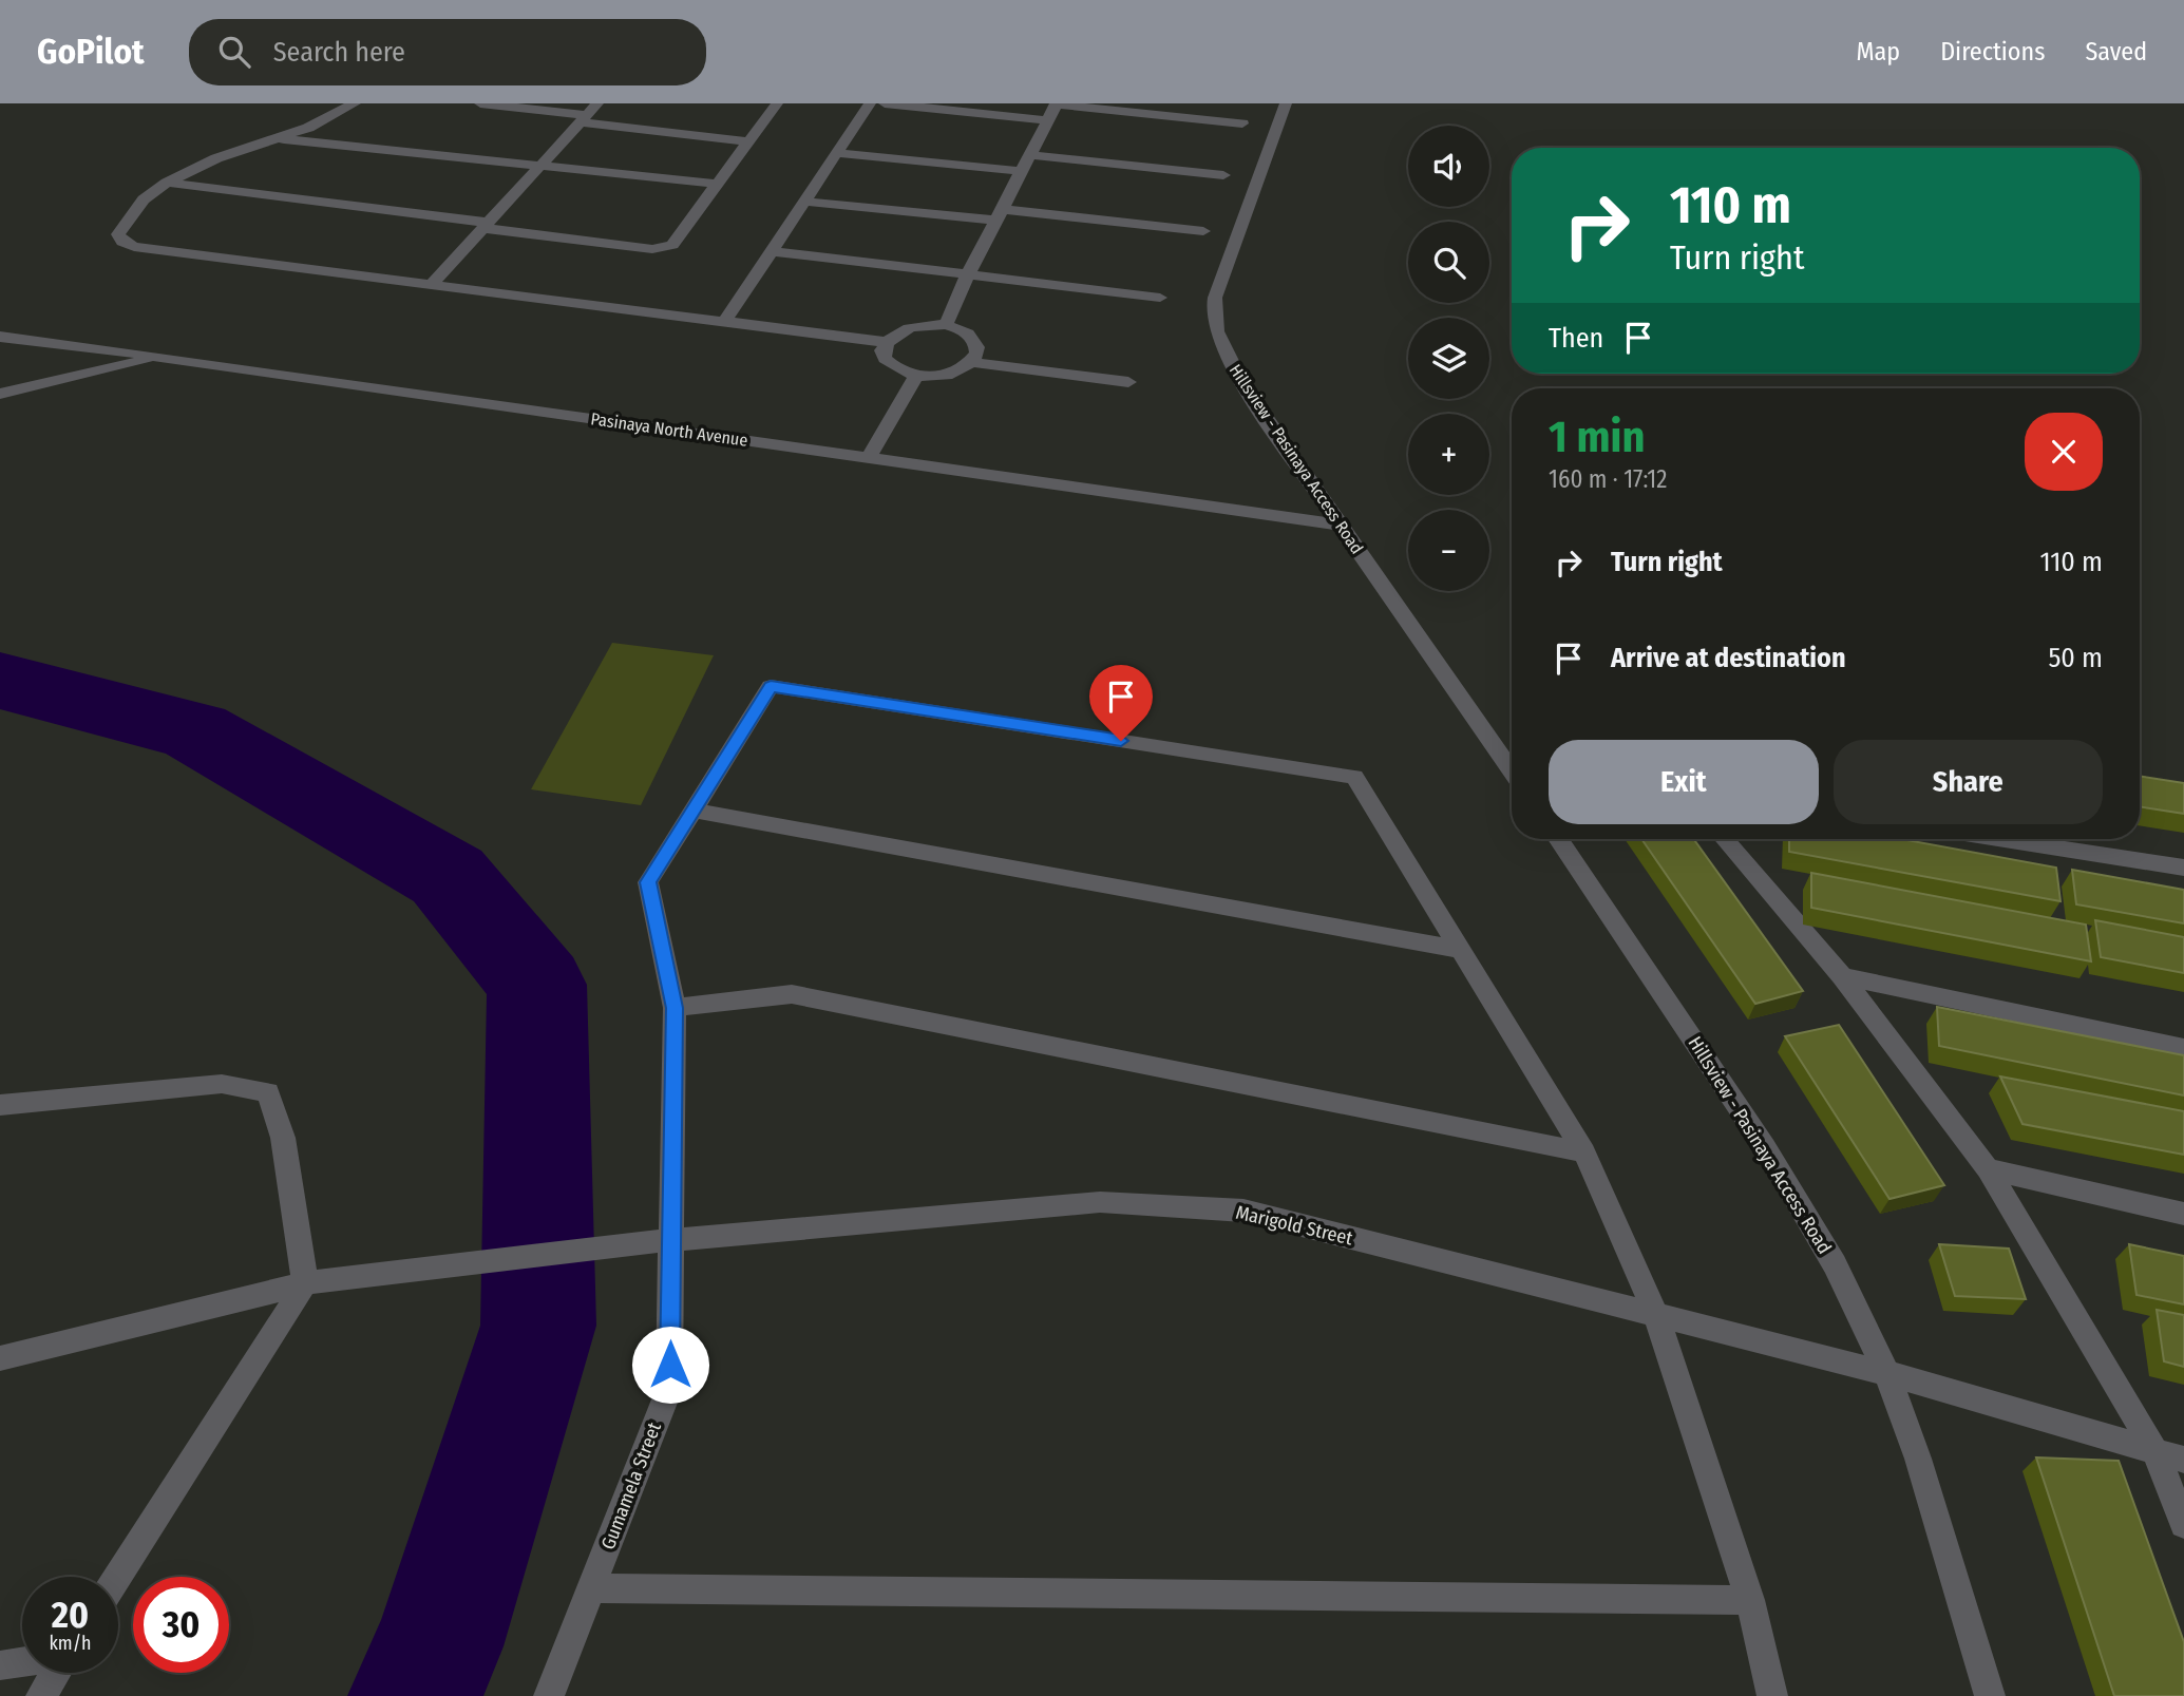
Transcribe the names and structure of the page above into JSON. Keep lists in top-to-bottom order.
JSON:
{
  "streets": {
    "street": [
      "Pasinaya North Avenue",
      "Hillsview - Pasinaya Access Road",
      "Marigold Street",
      "Gumamela Street"
    ]
  },
  "crossings": [
    ["Pasinaya North Avenue", "Hillsview - Pasinaya Access Road"],
    ["Hillsview - Pasinaya Access Road", "Marigold Street"],
    ["Marigold Street", "Gumamela Street"]
  ],
  "page": {
    "header": "GoPilot",
    "search": "Search here",
    "nav": ["Map", "Directions", "Saved"],
    "map_buttons": ["+", "−"],
    "turn": ["110 m", "Turn right"],
    "then": "Then",
    "heading": ["1 min", "160 m · 17:12"],
    "list": [
      {
        "name": "Turn right",
        "value": "110 m"
      },
      {
        "name": "Arrive at destination",
        "value": "50 m"
      }
    ],
    "buttons": ["Exit", "Share"],
    "speed": "20 km/h",
    "limit": "30"
  }
}
